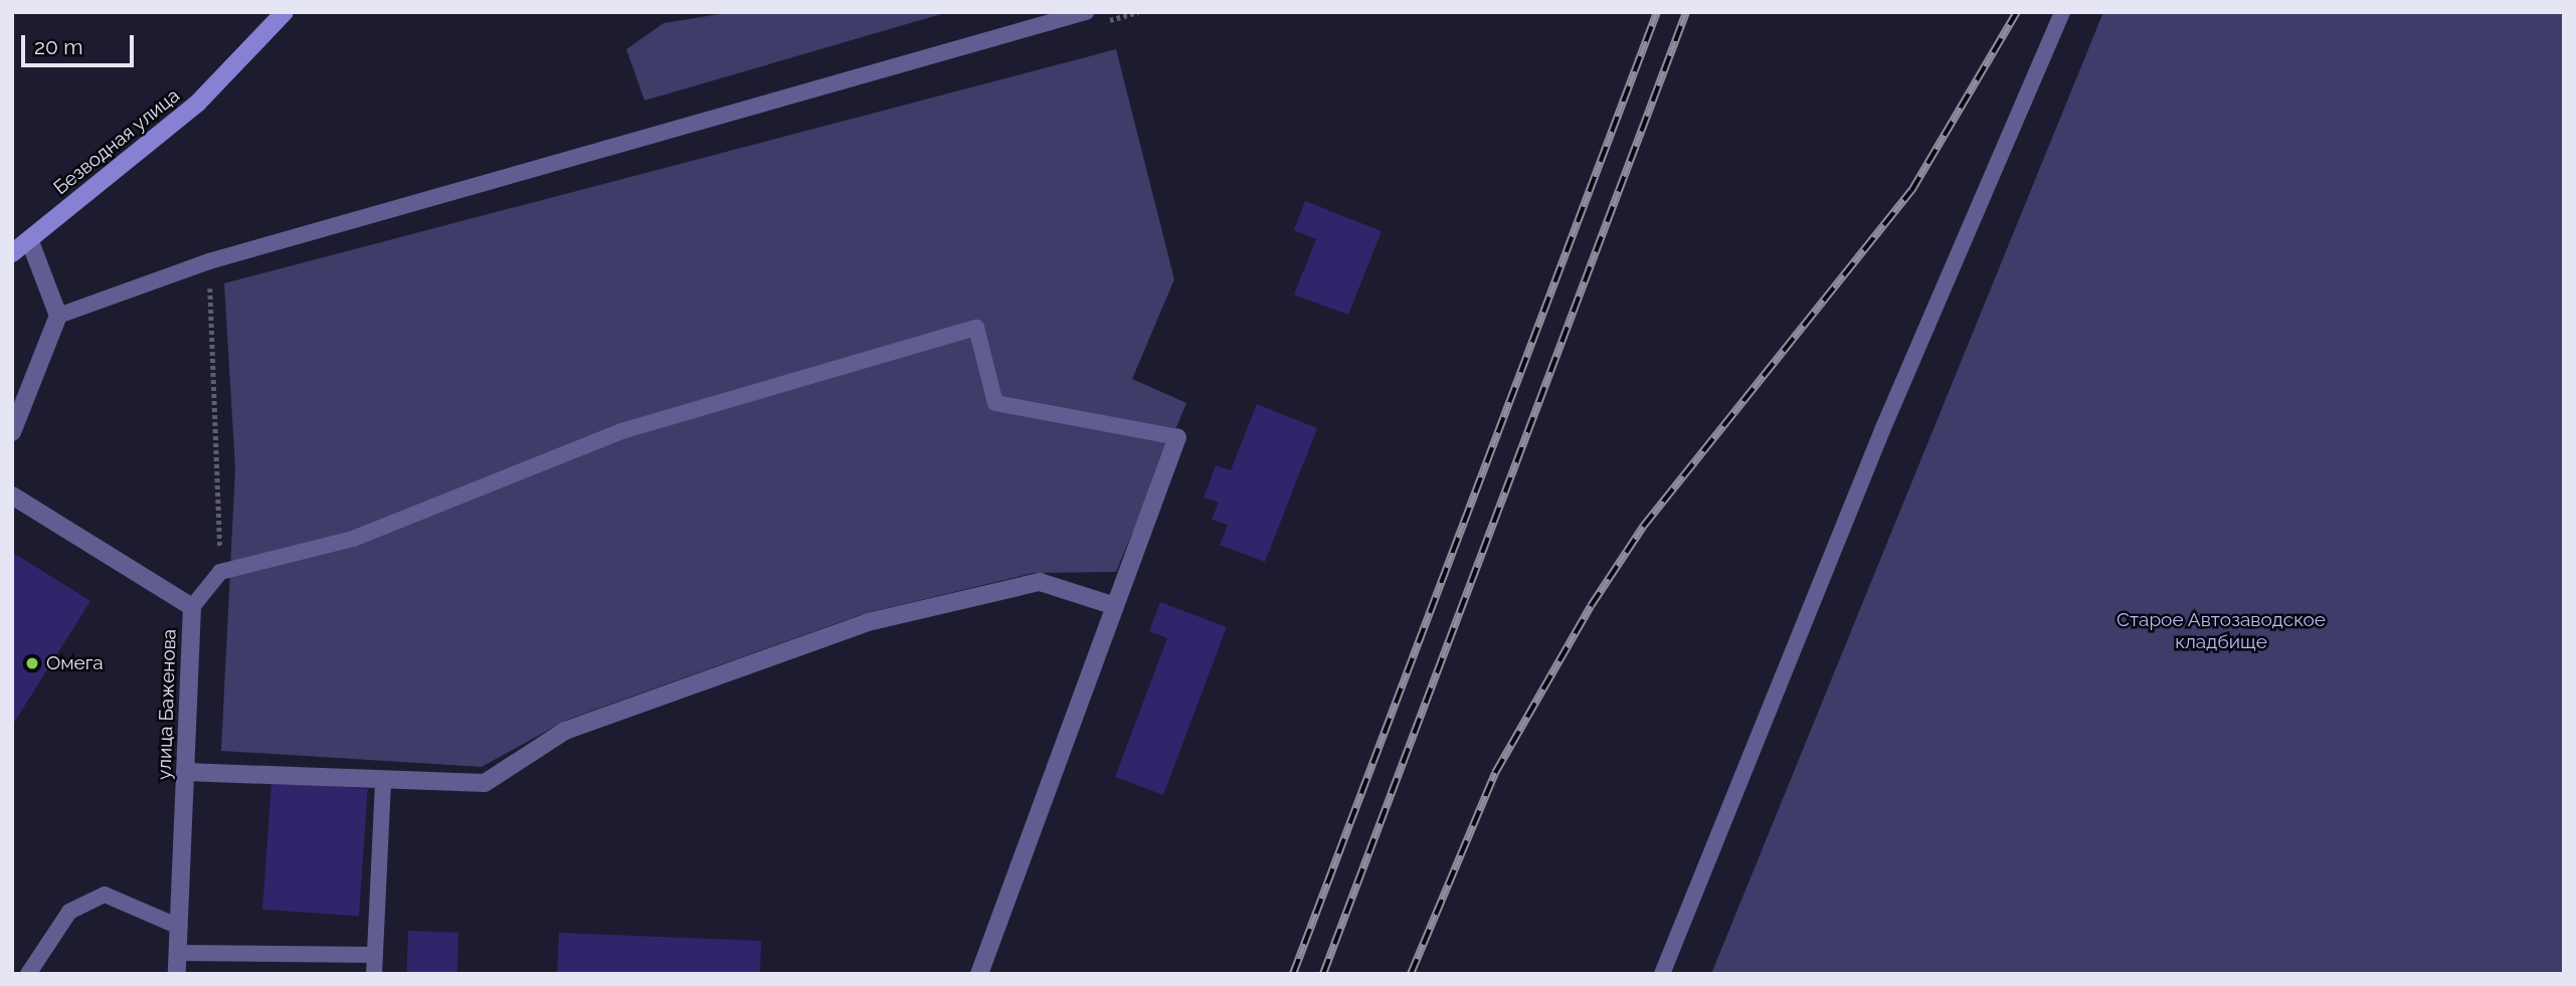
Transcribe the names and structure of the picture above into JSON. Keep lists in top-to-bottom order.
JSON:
{
  "streets": {
    "main road": ["Безводная улица"],
    "street": ["улица Баженова"]
  },
  "parks": ["Старое Автозаводское кладбище"],
  "places": ["Омега"],
  "scale_bar": "20 m"
}
